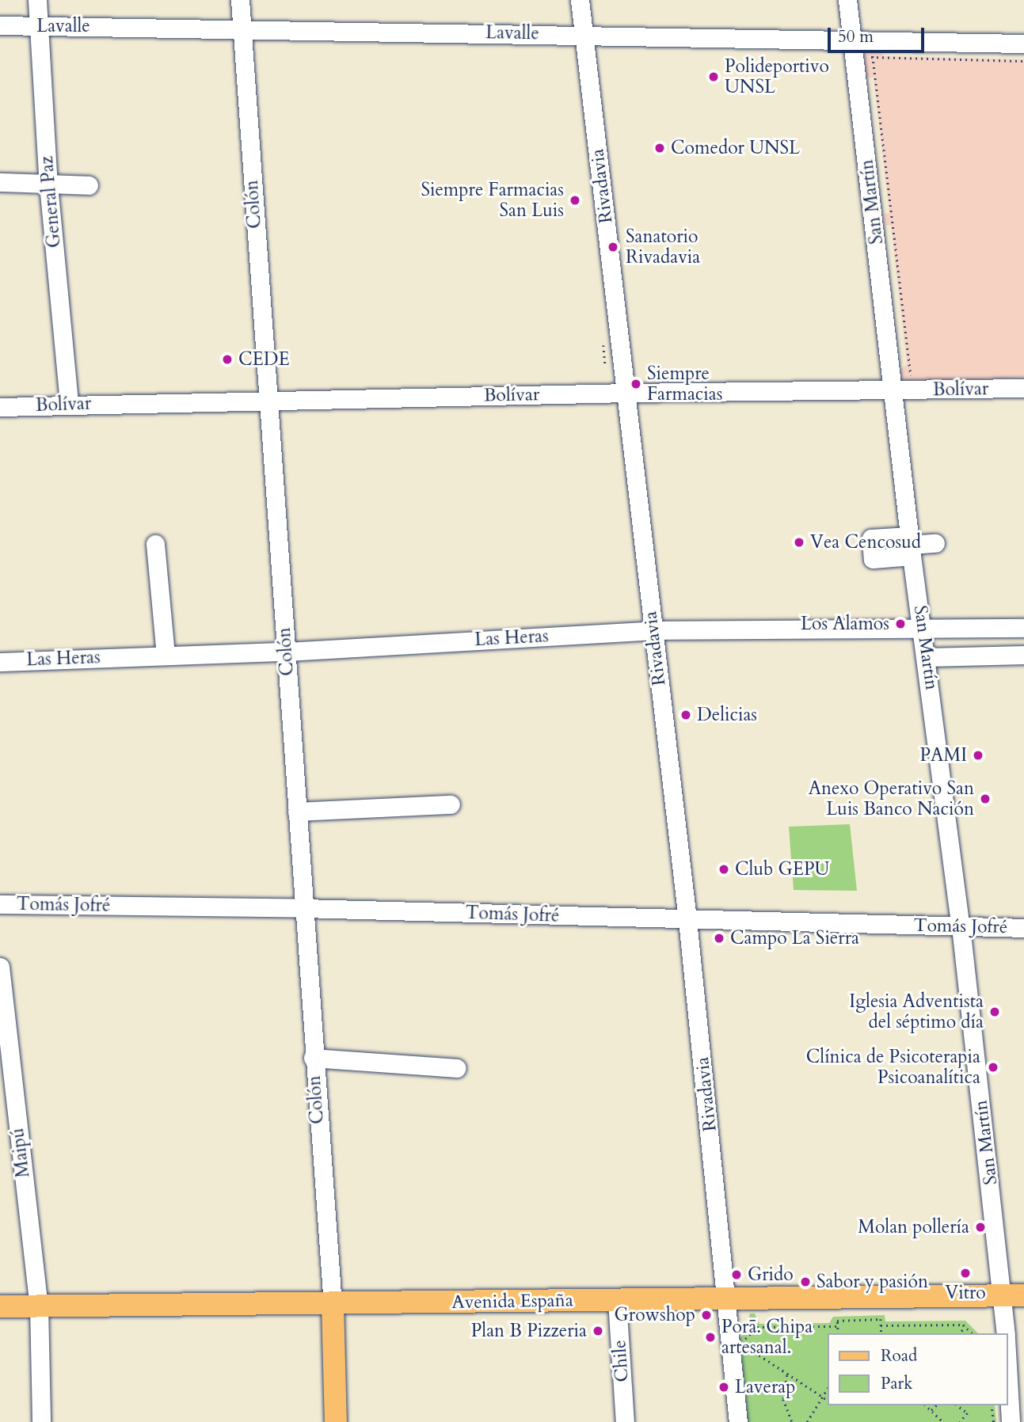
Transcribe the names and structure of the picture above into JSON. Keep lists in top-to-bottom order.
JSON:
{
  "streets": {
    "main road": ["Avenida España"],
    "street": [
      "Lavalle",
      "Rivadavia",
      "General Paz",
      "San Martín",
      "Colón",
      "Bolívar",
      "Las Heras",
      "Tomás Jofré",
      "Maipú",
      "Chile"
    ]
  },
  "crossings": [
    ["Lavalle", "Rivadavia"],
    ["Lavalle", "General Paz"],
    ["Lavalle", "San Martín"],
    ["Lavalle", "Colón"],
    ["Rivadavia", "Bolívar"],
    ["Rivadavia", "Las Heras"],
    ["Rivadavia", "Tomás Jofré"],
    ["Rivadavia", "Avenida España"],
    ["General Paz", "Bolívar"],
    ["San Martín", "Bolívar"],
    ["San Martín", "Las Heras"],
    ["San Martín", "Tomás Jofré"],
    ["San Martín", "Avenida España"],
    ["Colón", "Bolívar"],
    ["Colón", "Las Heras"],
    ["Colón", "Tomás Jofré"],
    ["Colón", "Avenida España"],
    ["Maipú", "Avenida España"],
    ["Avenida España", "Chile"]
  ],
  "places": [
    "Polideportivo UNSL",
    "Comedor UNSL",
    "Siempre Farmacias San Luis",
    "Sanatorio Rivadavia",
    "CEDE",
    "Siempre Farmacias",
    "Vea Cencosud",
    "Los Alamos",
    "Delicias",
    "PAMI",
    "Anexo Operativo San Luis Banco Nación",
    "Club GEPU",
    "Campo La Sierra",
    "Iglesia Adventista del séptimo día",
    "Clínica de Psicoterapia Psicoanalítica",
    "Molan pollería",
    "Vitro",
    "Grido",
    "Sabor y pasión",
    "Growshop",
    "Plan B Pizzeria",
    "Porā. Chipa artesanal.",
    "Laverap"
  ],
  "legend": ["Road", "Park"],
  "scale_bar": "50 m"
}
